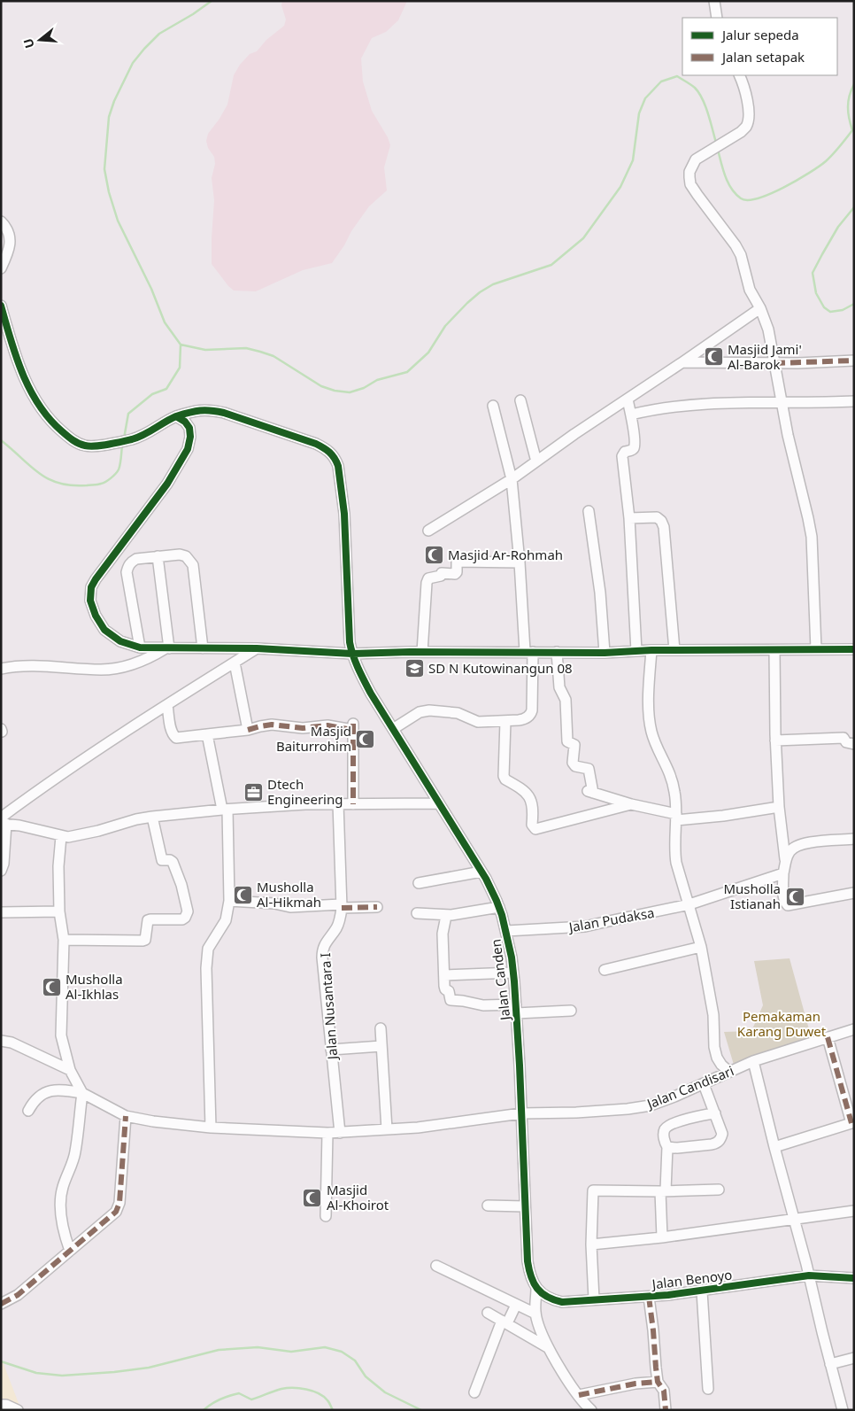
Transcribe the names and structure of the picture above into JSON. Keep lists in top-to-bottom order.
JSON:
{
  "streets": {
    "street": [
      "Jalan Pudaksa",
      "Jalan Canden",
      "Jalan Nusantara I",
      "Jalan Candisari",
      "Jalan Benoyo"
    ]
  },
  "crossings": [
    ["Jalan Pudaksa", "Jalan Canden"],
    ["Jalan Canden", "Jalan Candisari"],
    ["Jalan Canden", "Jalan Benoyo"],
    ["Jalan Nusantara I", "Jalan Candisari"]
  ],
  "parks": ["Pemakaman Karang Duwet"],
  "places": {
    "mosque": [
      "Masjid Jami' Al-Barok",
      "Masjid Ar-Rohmah",
      "Masjid Baiturrohim",
      "Musholla Al-Hikmah",
      "Musholla Istianah",
      "Musholla Al-Ikhlas",
      "Masjid Al-Khoirot"
    ],
    "school or university": ["SD N Kutowinangun 08"],
    "office": ["Dtech Engineering"]
  },
  "legend": ["Jalur sepeda", "Jalan setapak"],
  "north": "left"
}
